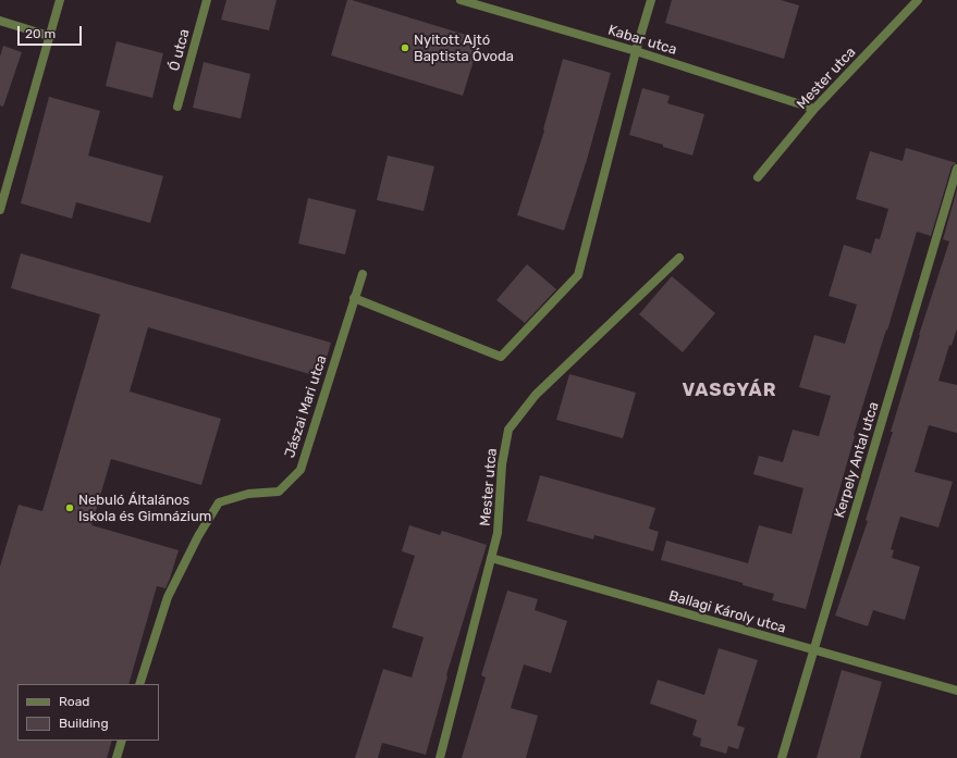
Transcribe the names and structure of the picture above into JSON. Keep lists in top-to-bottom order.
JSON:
{
  "streets": {
    "street": [
      "Kabar utca",
      "Ó utca",
      "Mester utca",
      "Jászai Mari utca",
      "Kerpely Antal utca",
      "Ballagi Károly utca"
    ]
  },
  "crossings": [
    ["Kabar utca", "Mester utca"],
    ["Mester utca", "Ballagi Károly utca"],
    ["Kerpely Antal utca", "Ballagi Károly utca"]
  ],
  "districts": ["VASGYÁR"],
  "places": ["Nyitott Ajtó Baptista Óvoda", "Nebuló Általános Iskola és Gimnázium"],
  "legend": ["Road", "Building"],
  "scale_bar": "20 m"
}
